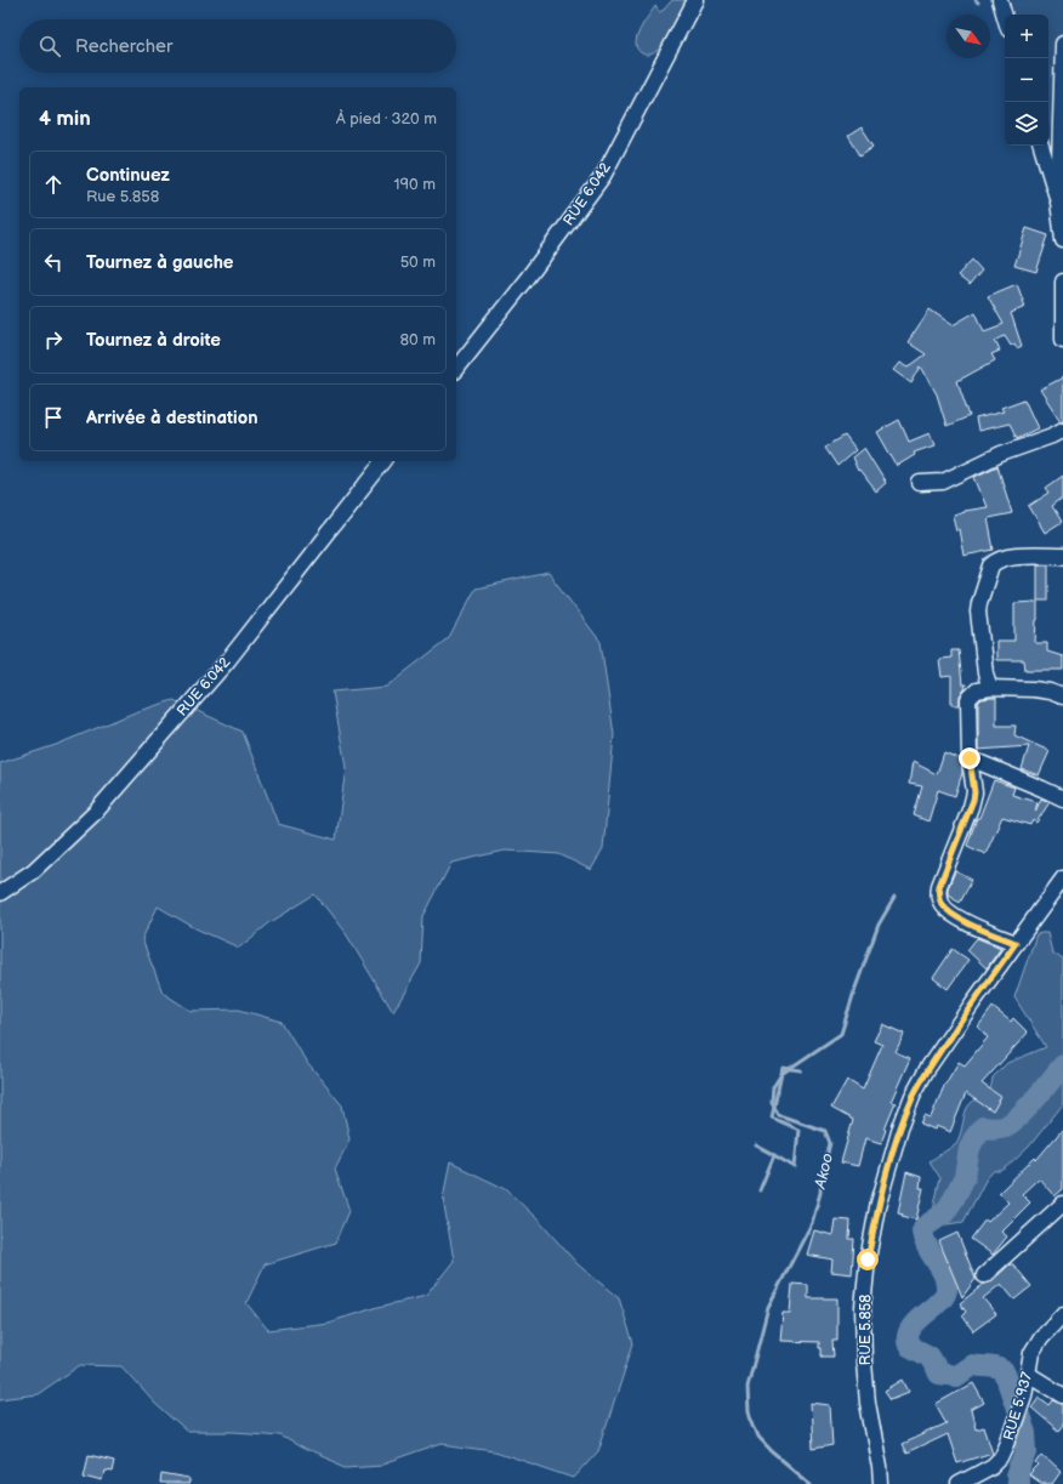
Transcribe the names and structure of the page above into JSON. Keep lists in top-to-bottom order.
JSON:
{
  "streets": {
    "street": ["RUE 6.042", "RUE 5.858", "RUE 5.937"]
  },
  "water": ["Akoo"],
  "north": "bottom right",
  "page": {
    "map_buttons": ["+", "−"],
    "search": "Rechercher",
    "heading": ["4 min", "À pied · 320 m"],
    "list": [
      ["Continuez", "Rue 5.858", "190 m"],
      ["Tournez à gauche", "50 m"],
      ["Tournez à droite", "80 m"],
      "Arrivée à destination"
    ]
  }
}
